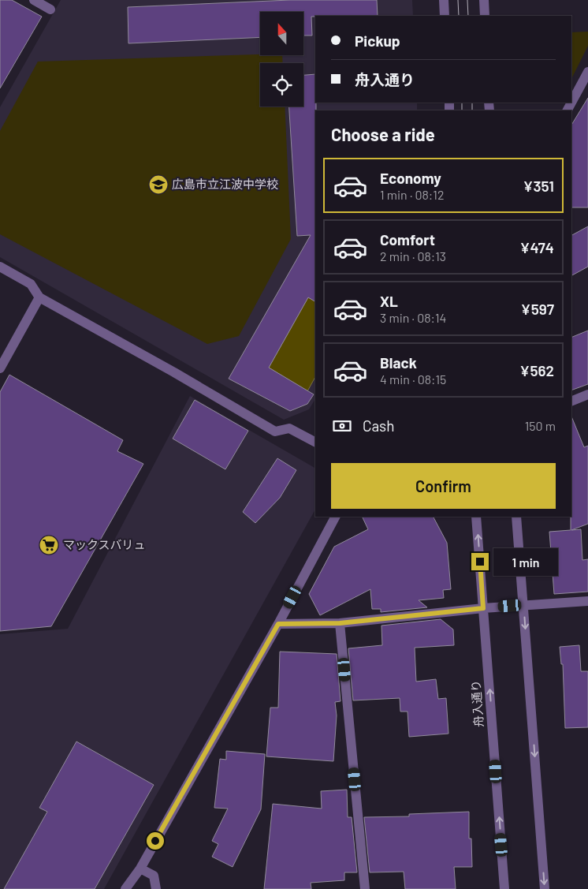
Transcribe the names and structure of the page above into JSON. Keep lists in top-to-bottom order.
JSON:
{
  "streets": {
    "street": ["舟入通り"]
  },
  "places": {
    "school or university": ["広島市立江波中学校"],
    "supermarket": ["マックスバリュ"]
  },
  "north": "top",
  "page": {
    "banner": ["Pickup", "舟入通り"],
    "heading": "Choose a ride",
    "list": [
      {
        "name": "Economy",
        "note": "1 min · 08:12",
        "value": "¥351"
      },
      {
        "name": "Comfort",
        "note": "2 min · 08:13",
        "value": "¥474"
      },
      {
        "name": "XL",
        "note": "3 min · 08:14",
        "value": "¥597"
      },
      {
        "name": "Black",
        "note": "4 min · 08:15",
        "value": "¥562"
      }
    ],
    "pay": ["Cash", "150 m"],
    "buttons": "Confirm",
    "bubble": "1 min"
  }
}
